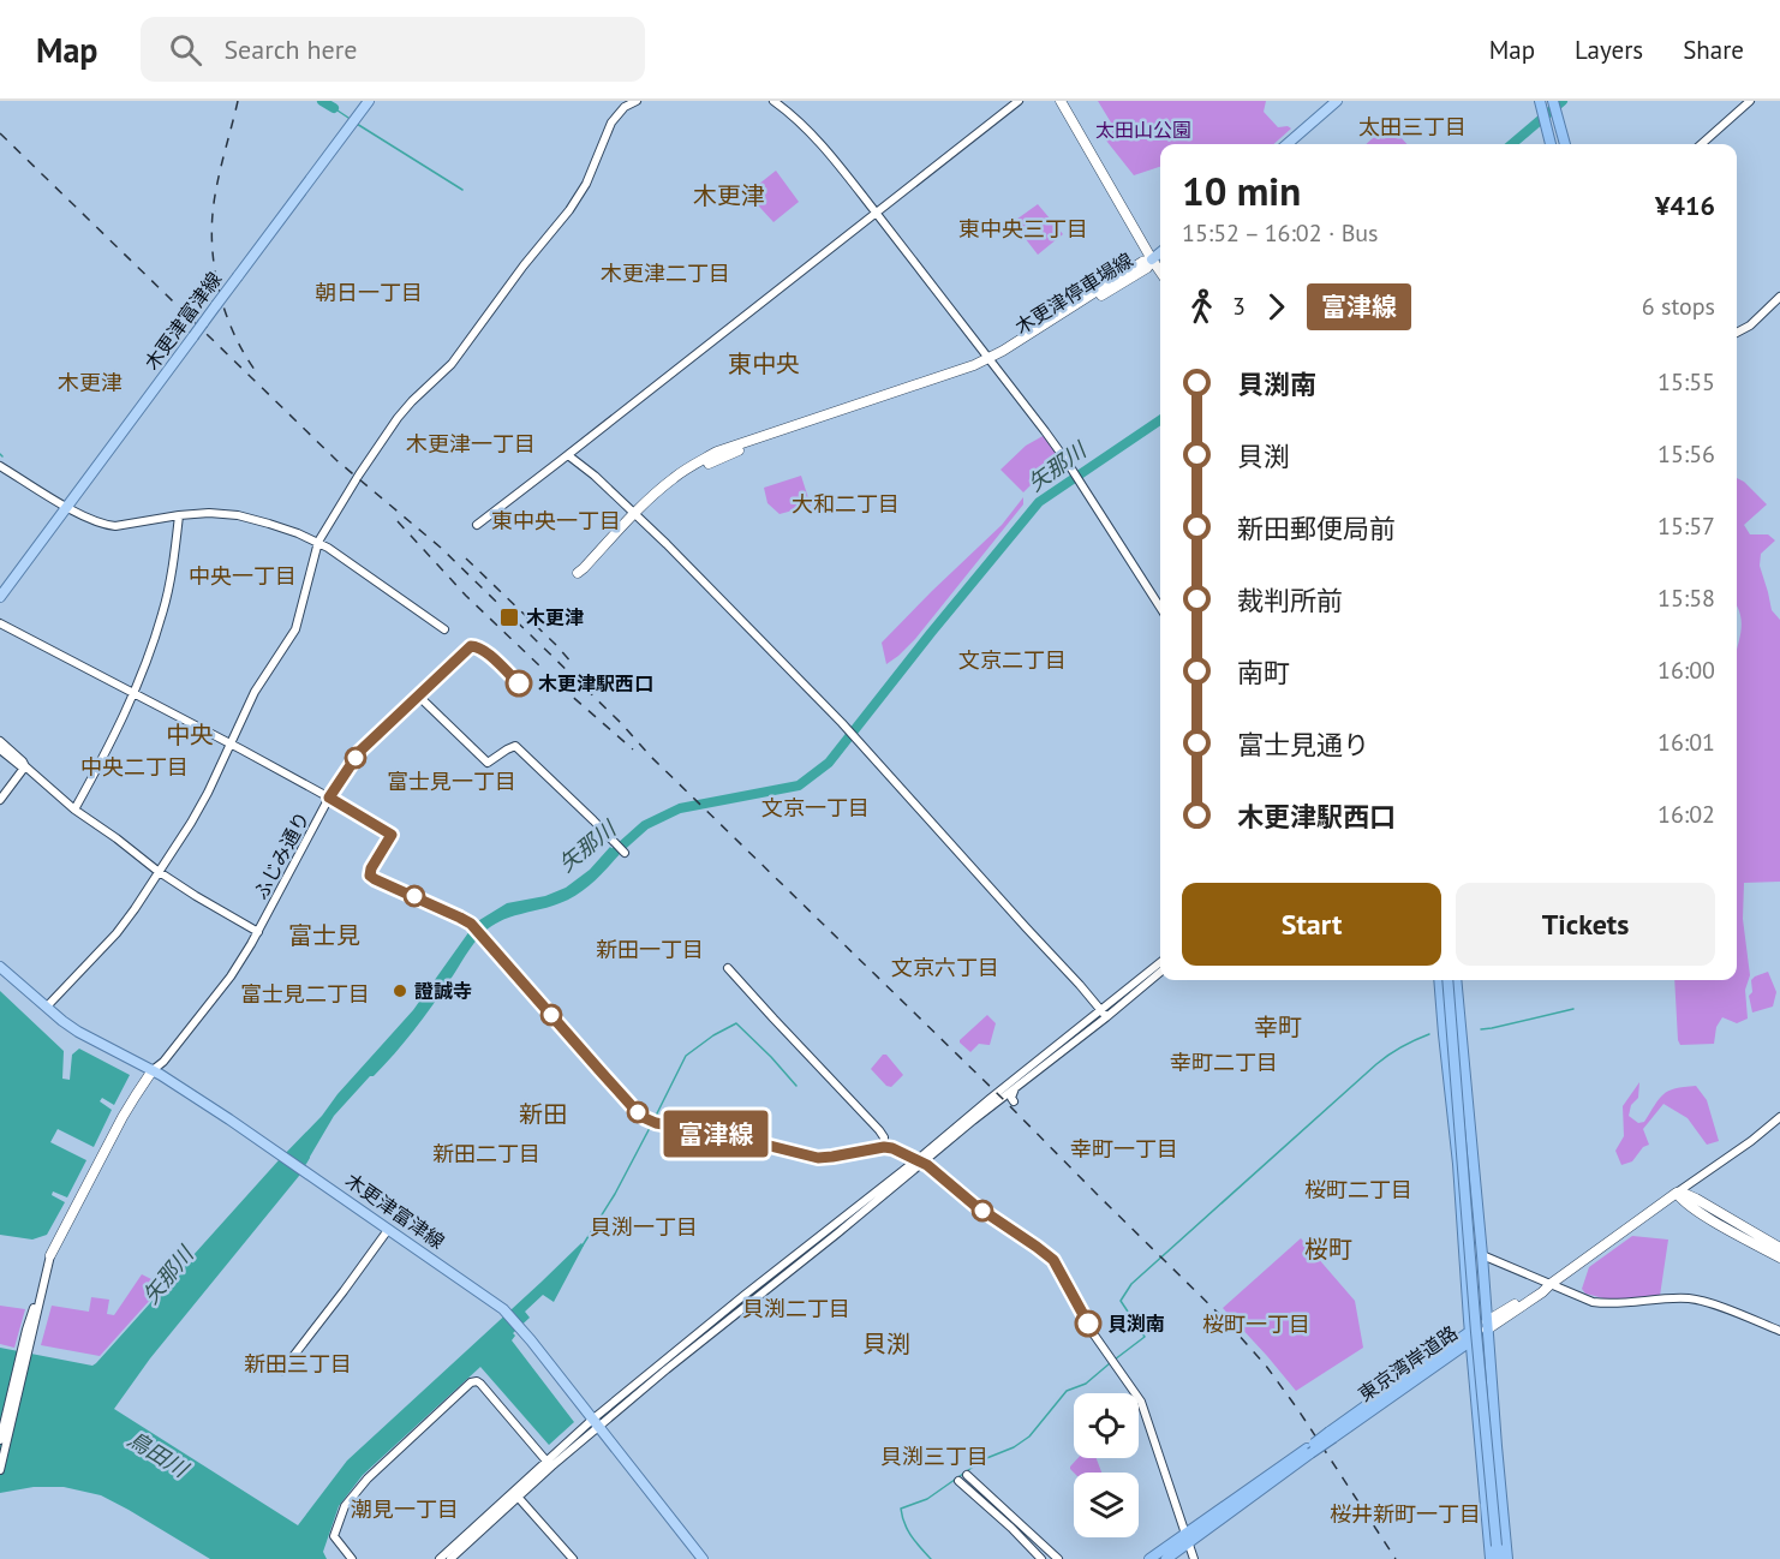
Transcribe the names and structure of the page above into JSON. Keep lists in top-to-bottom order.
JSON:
{
  "streets": {
    "highway": ["東京湾岸道路"],
    "main road": ["木更津停車場線", "木更津富津線"],
    "street": ["ふじみ通り"]
  },
  "crossings": [
    ["木更津富津線", "ふじみ通り"]
  ],
  "districts": [
    "太田三丁目",
    "木更津",
    "東中央三丁目",
    "木更津二丁目",
    "朝日一丁目",
    "東中央",
    "木更津",
    "木更津一丁目",
    "大和二丁目",
    "東中央一丁目",
    "中央一丁目",
    "文京二丁目",
    "中央",
    "中央二丁目",
    "富士見一丁目",
    "文京一丁目",
    "富士見",
    "新田一丁目",
    "文京六丁目",
    "富士見二丁目",
    "幸町",
    "幸町二丁目",
    "新田",
    "幸町一丁目",
    "新田二丁目",
    "桜町二丁目",
    "貝渕一丁目",
    "桜町",
    "貝渕二丁目",
    "桜町一丁目",
    "貝渕",
    "新田三丁目",
    "貝渕三丁目",
    "潮見一丁目",
    "桜井新町一丁目"
  ],
  "water": ["矢那川", "鳥田川"],
  "parks": ["太田山公園"],
  "places": {
    "transit": ["木更津"],
    "other": ["木更津駅西口", "證誠寺", "貝渕南"]
  },
  "lines": ["bus line 富津線"],
  "page": {
    "header": "Map",
    "search": "Search here",
    "nav": ["Map", "Layers", "Share"],
    "on_map": "富津線",
    "heading": ["10 min", "15:52 – 16:02 · Bus", "¥416"],
    "legs": ["3", "富津線", "6 stops"],
    "list": [
      {
        "name": "貝渕南",
        "value": "15:55"
      },
      {
        "name": "貝渕",
        "value": "15:56"
      },
      {
        "name": "新田郵便局前",
        "value": "15:57"
      },
      {
        "name": "裁判所前",
        "value": "15:58"
      },
      {
        "name": "南町",
        "value": "16:00"
      },
      {
        "name": "富士見通り",
        "value": "16:01"
      },
      {
        "name": "木更津駅西口",
        "value": "16:02"
      }
    ],
    "buttons": ["Start", "Tickets"]
  }
}
